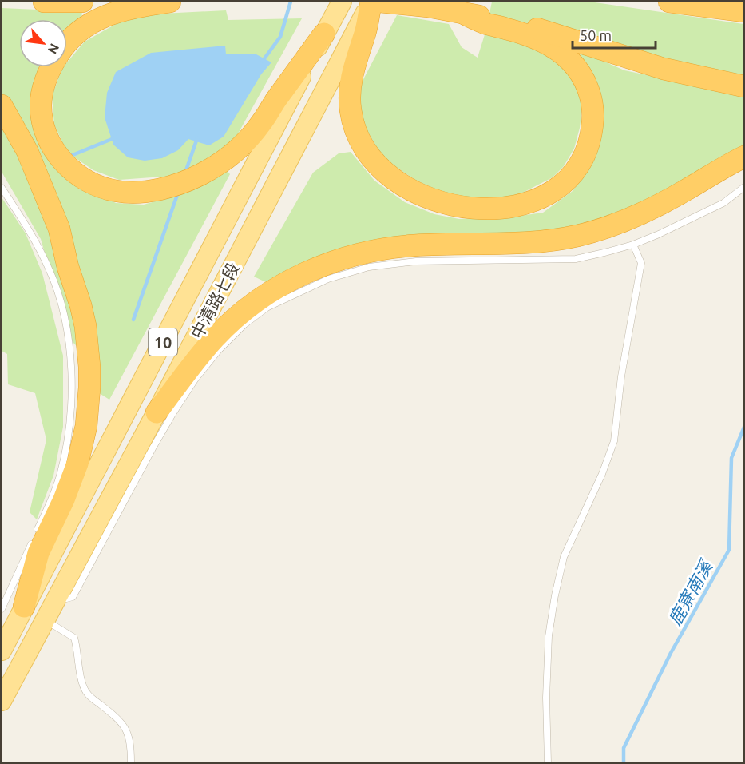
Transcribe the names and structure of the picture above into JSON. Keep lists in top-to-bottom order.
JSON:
{
  "streets": {
    "main road": ["中清路七段", "10"]
  },
  "water": ["鹿寮南溪"],
  "scale_bar": "50 m",
  "north": "bottom right"
}
